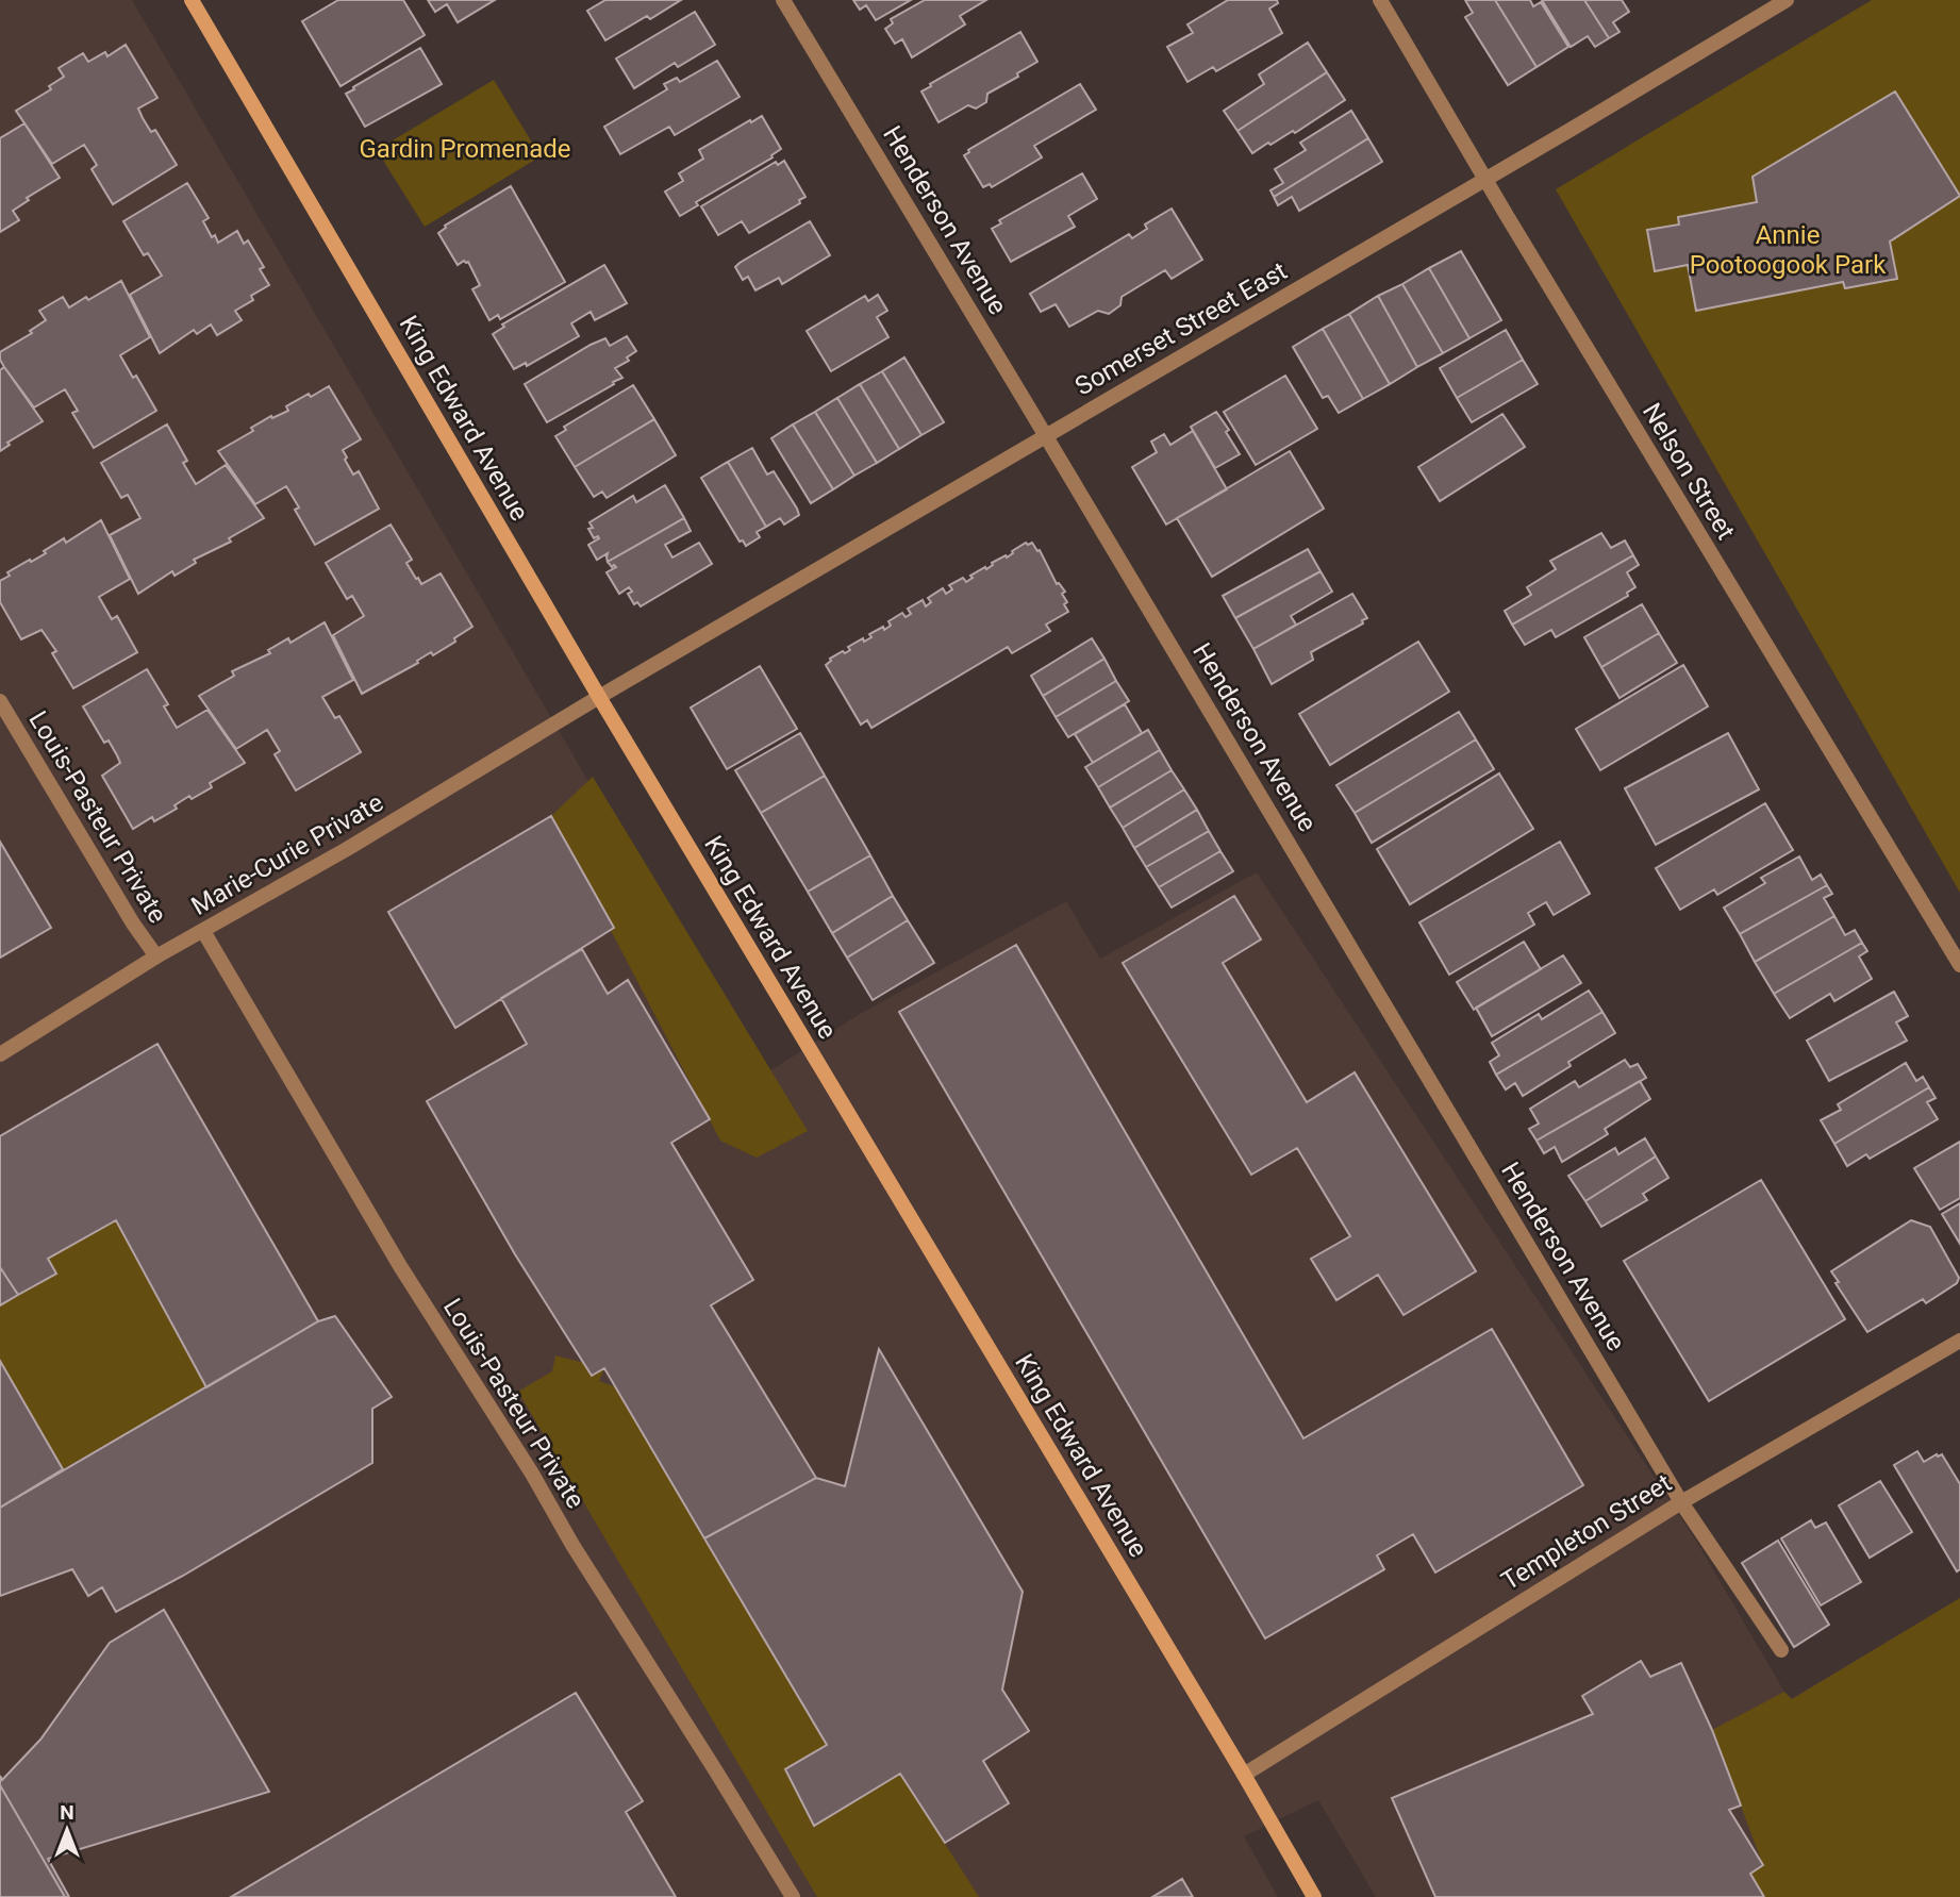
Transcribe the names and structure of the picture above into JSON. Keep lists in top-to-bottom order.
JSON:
{
  "streets": {
    "main road": ["King Edward Avenue"],
    "street": [
      "Henderson Avenue",
      "Somerset Street East",
      "Nelson Street",
      "Louis-Pasteur Private",
      "Marie-Curie Private",
      "Templeton Street"
    ]
  },
  "crossings": [
    ["Henderson Avenue", "Somerset Street East"],
    ["Henderson Avenue", "Templeton Street"],
    ["Somerset Street East", "King Edward Avenue"],
    ["Somerset Street East", "Nelson Street"],
    ["Somerset Street East", "Marie-Curie Private"],
    ["King Edward Avenue", "Marie-Curie Private"],
    ["King Edward Avenue", "Templeton Street"],
    ["Louis-Pasteur Private", "Marie-Curie Private"]
  ],
  "parks": ["Gardin Promenade", "Annie Pootoogook Park"],
  "north": "top"
}
